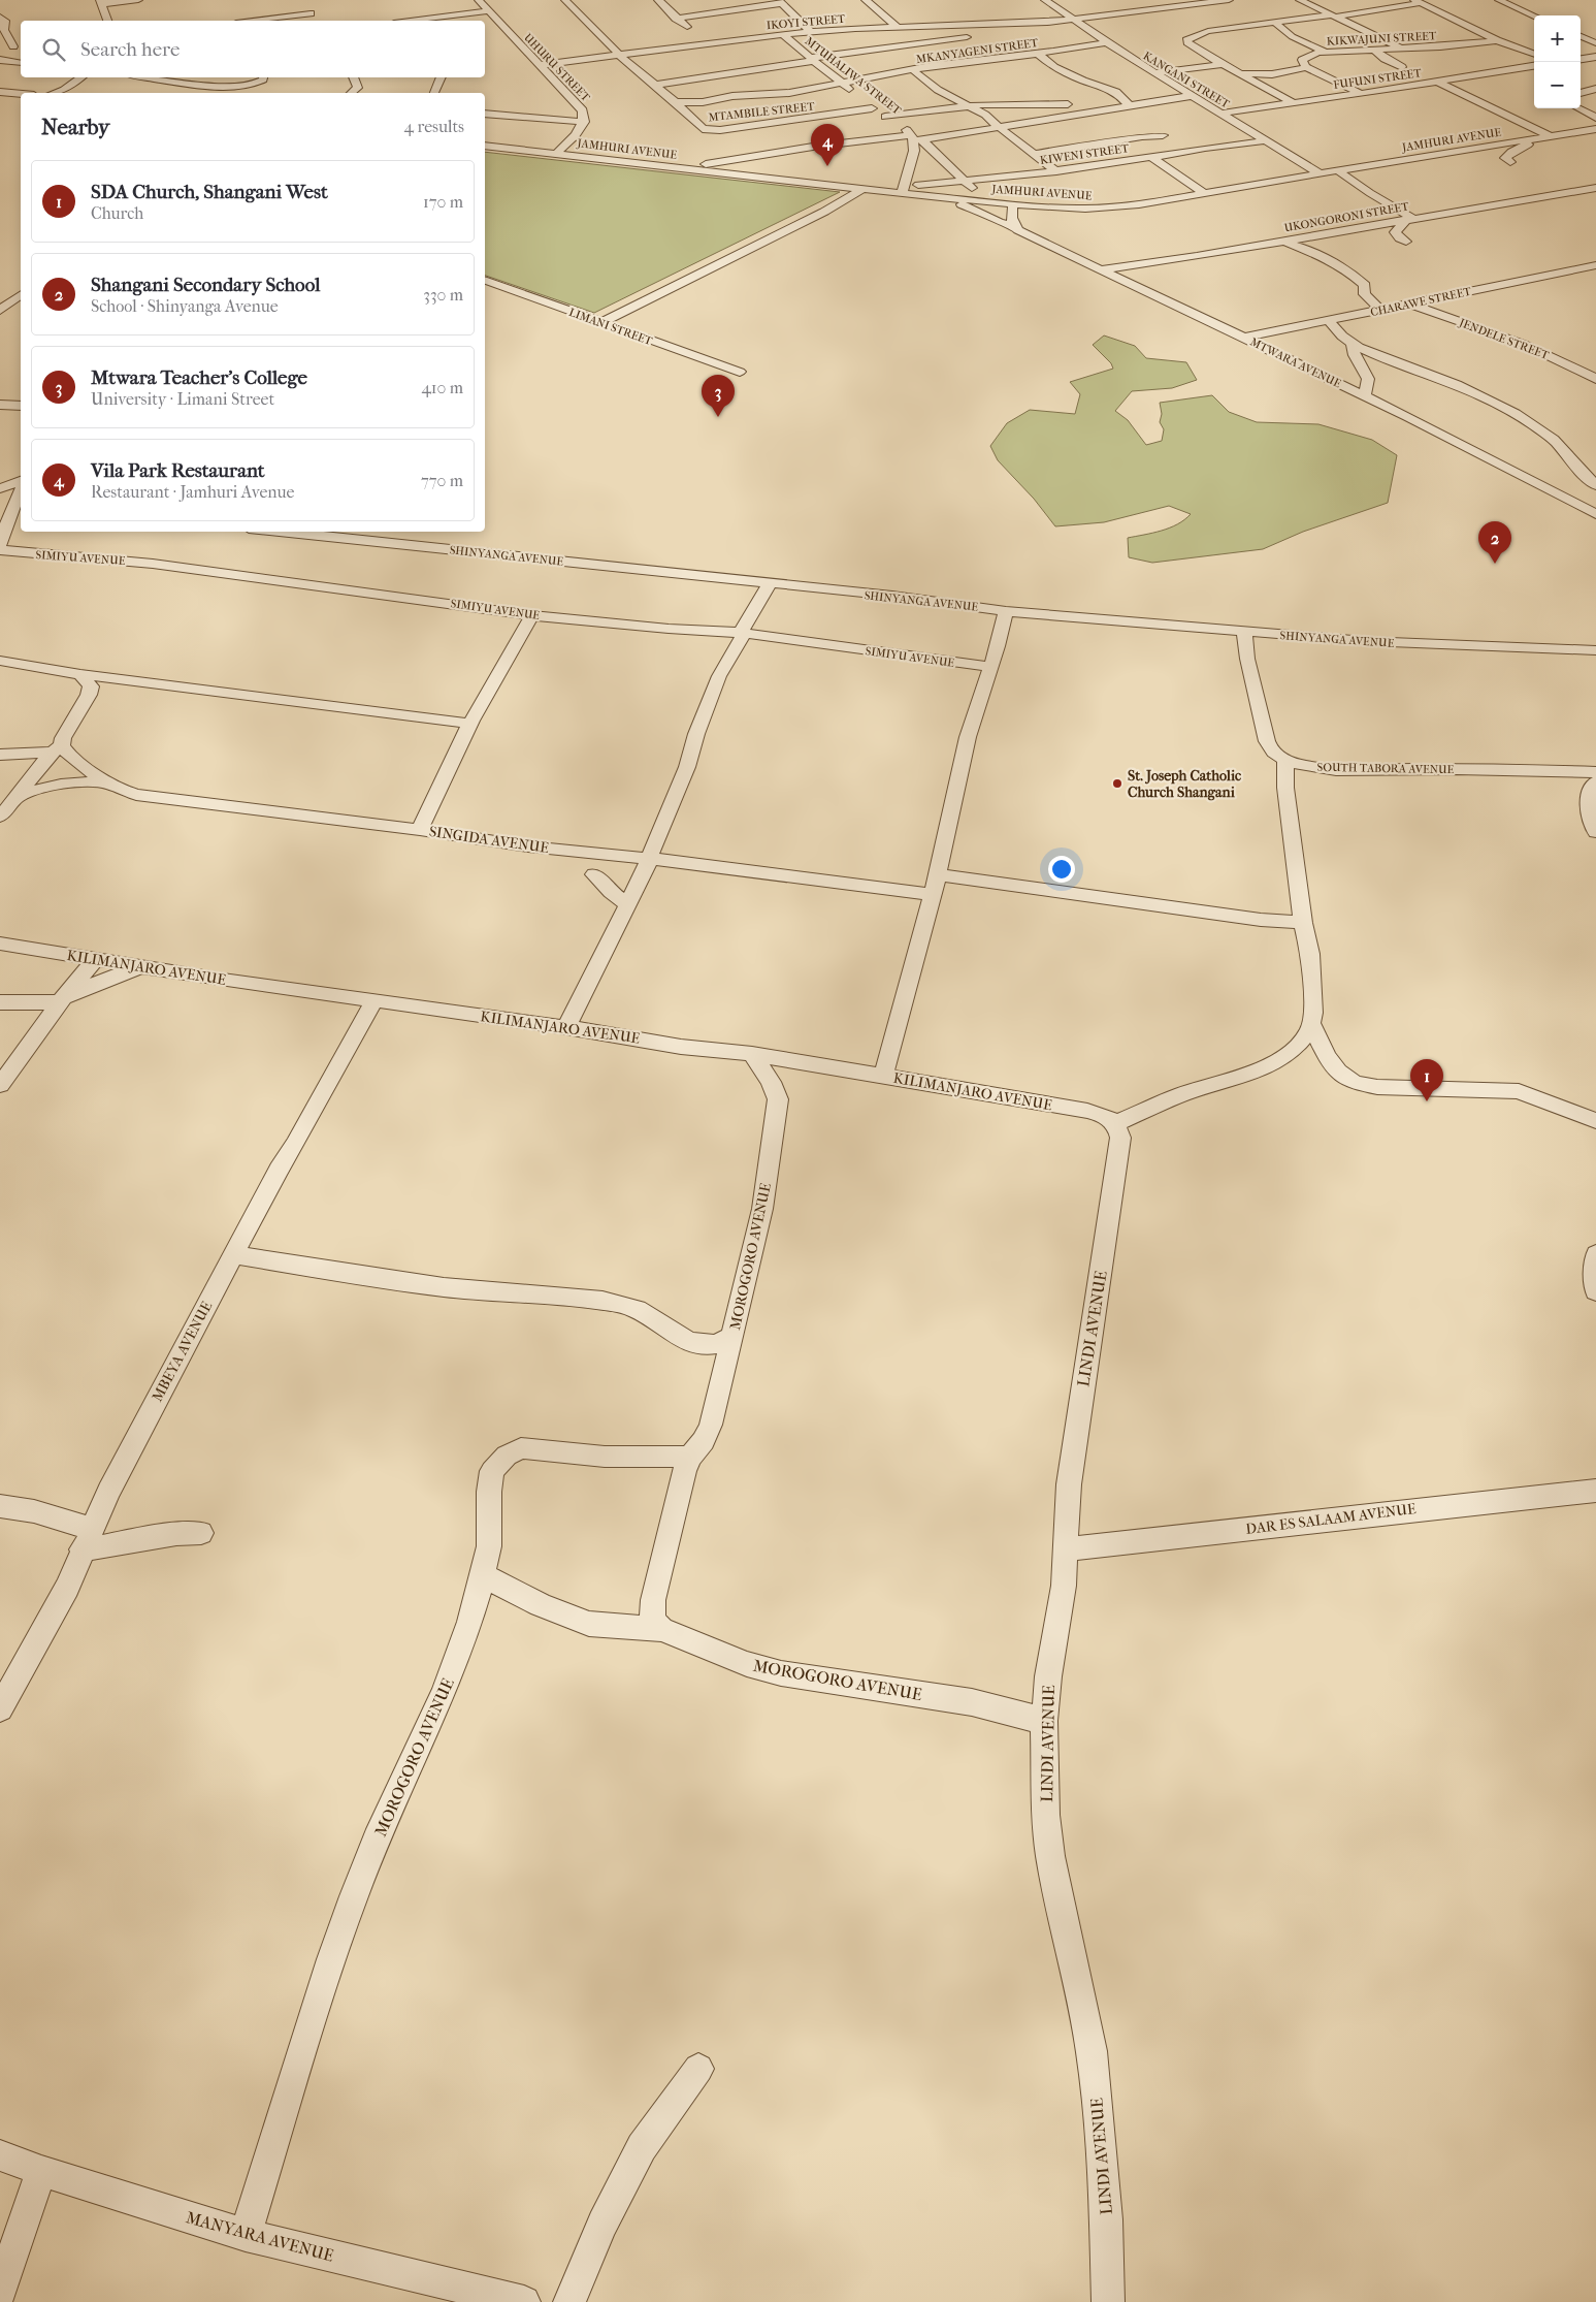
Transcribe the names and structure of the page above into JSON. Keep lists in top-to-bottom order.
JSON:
{
  "streets": {
    "street": [
      "IKOYI STREET",
      "KIKWAJUNI STREET",
      "MKANYAGENI STREET",
      "UHURU STREET",
      "MTUHALIWA STREET",
      "FUFUNI STREET",
      "KANGANI STREET",
      "MTAMBILE STREET",
      "JAMHURI AVENUE",
      "KIWENI STREET",
      "UKONGORONI STREET",
      "CHARAWE STREET",
      "LIMANI STREET",
      "JENDELE STREET",
      "MTWARA AVENUE",
      "SHINYANGA AVENUE",
      "SIMIYU AVENUE",
      "SOUTH TABORA AVENUE",
      "SINGIDA AVENUE",
      "KILIMANJARO AVENUE",
      "MOROGORO AVENUE",
      "LINDI AVENUE",
      "MBEYA AVENUE",
      "DAR ES SALAAM AVENUE",
      "MANYARA AVENUE"
    ]
  },
  "crossings": [
    ["IKOYI STREET", "UHURU STREET"],
    ["IKOYI STREET", "MTUHALIWA STREET"],
    ["IKOYI STREET", "KANGANI STREET"],
    ["IKOYI STREET", "MTAMBILE STREET"],
    ["MKANYAGENI STREET", "KANGANI STREET"],
    ["MKANYAGENI STREET", "KIWENI STREET"],
    ["UHURU STREET", "JAMHURI AVENUE"],
    ["MTUHALIWA STREET", "MTAMBILE STREET"],
    ["MTUHALIWA STREET", "JAMHURI AVENUE"],
    ["MTUHALIWA STREET", "KIWENI STREET"],
    ["FUFUNI STREET", "KANGANI STREET"],
    ["KANGANI STREET", "JAMHURI AVENUE"],
    ["KANGANI STREET", "KIWENI STREET"],
    ["JAMHURI AVENUE", "KIWENI STREET"],
    ["JAMHURI AVENUE", "MTWARA AVENUE"],
    ["UKONGORONI STREET", "MTWARA AVENUE"],
    ["CHARAWE STREET", "JENDELE STREET"],
    ["CHARAWE STREET", "MTWARA AVENUE"],
    ["KILIMANJARO AVENUE", "MOROGORO AVENUE"],
    ["KILIMANJARO AVENUE", "LINDI AVENUE"],
    ["KILIMANJARO AVENUE", "MBEYA AVENUE"],
    ["MOROGORO AVENUE", "LINDI AVENUE"],
    ["MOROGORO AVENUE", "MANYARA AVENUE"],
    ["LINDI AVENUE", "DAR ES SALAAM AVENUE"]
  ],
  "places": ["St. Joseph Catholic Church Shangani"],
  "page": {
    "map_buttons": ["+", "−"],
    "search": "Search here",
    "heading": ["Nearby", "4 results"],
    "pins": [
      "4",
      "3",
      "2",
      "1"
    ],
    "list": [
      {
        "mark": "1",
        "name": "SDA Church, Shangani West",
        "note": "Church",
        "value": "170 m"
      },
      {
        "mark": "2",
        "name": "Shangani Secondary School",
        "note": "School · Shinyanga Avenue",
        "value": "330 m"
      },
      {
        "mark": "3",
        "name": "Mtwara Teacher's College",
        "note": "University · Limani Street",
        "value": "410 m"
      },
      {
        "mark": "4",
        "name": "Vila Park Restaurant",
        "note": "Restaurant · Jamhuri Avenue",
        "value": "770 m"
      }
    ]
  }
}
